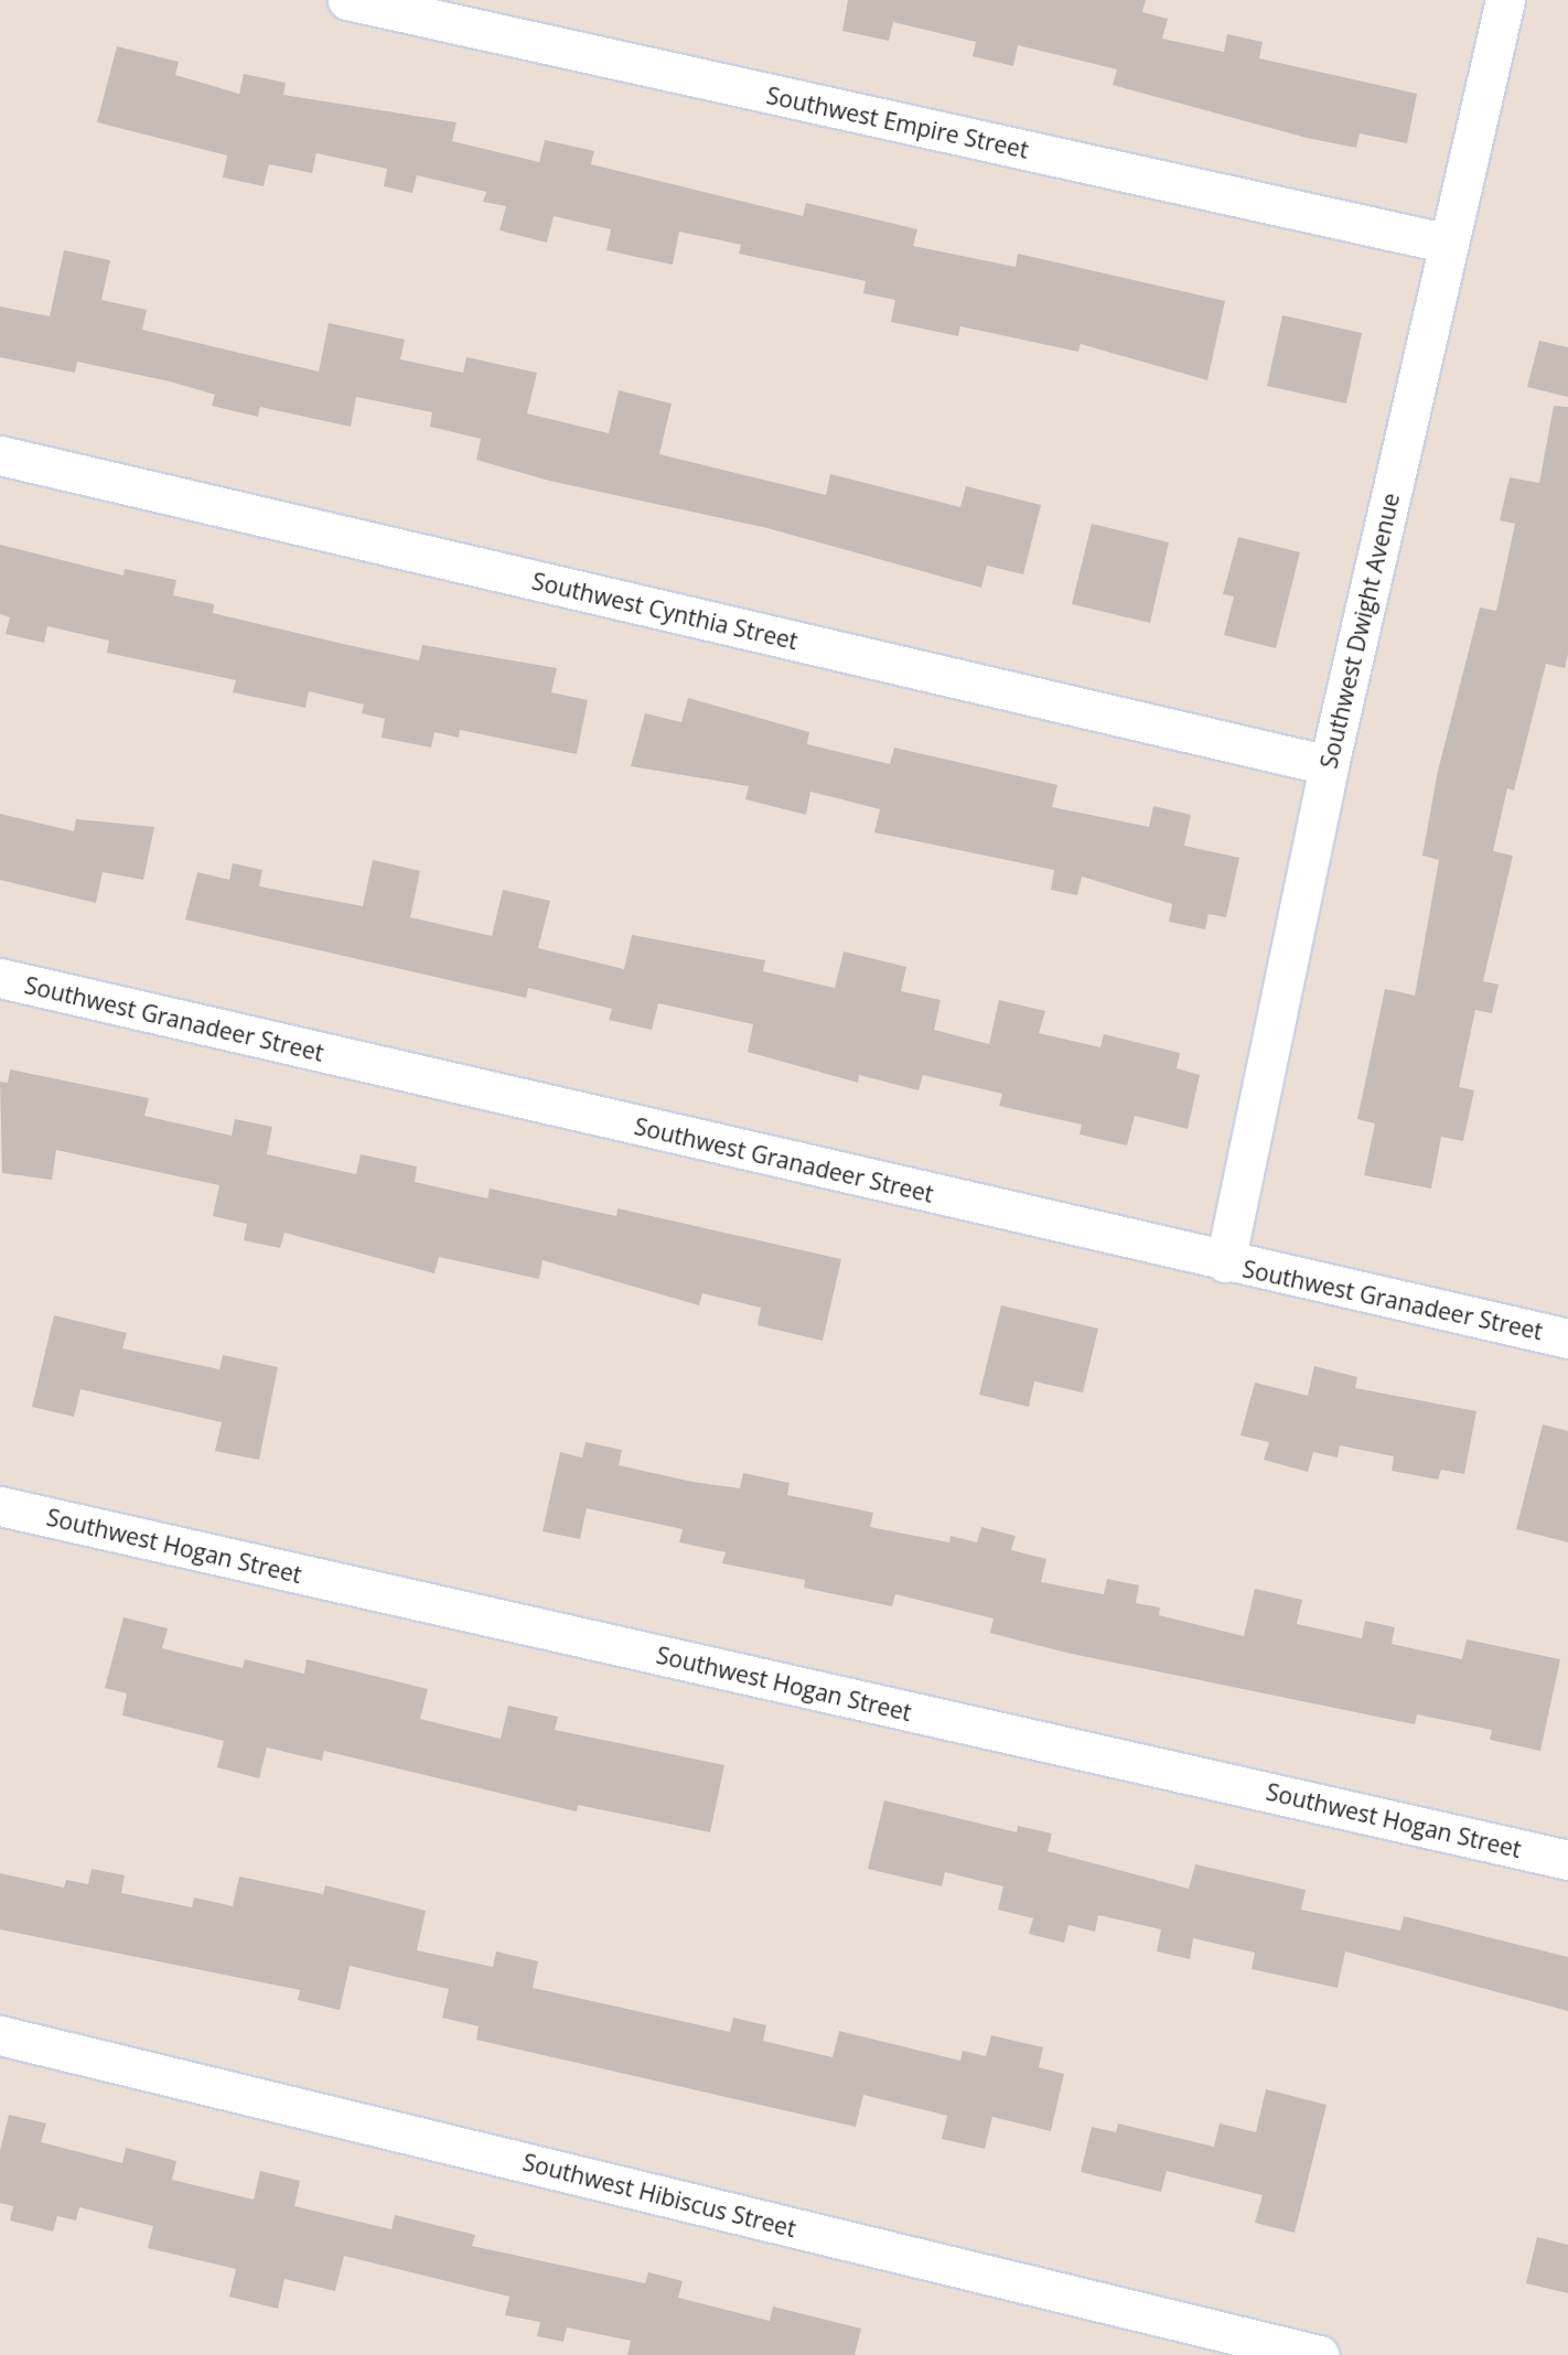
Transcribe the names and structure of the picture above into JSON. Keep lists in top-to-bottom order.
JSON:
{
  "streets": {
    "street": [
      "Southwest Empire Street",
      "Southwest Cynthia Street",
      "Southwest Dwight Avenue",
      "Southwest Granadeer Street",
      "Southwest Hogan Street",
      "Southwest Hibiscus Street"
    ]
  },
  "crossings": [
    ["Southwest Empire Street", "Southwest Dwight Avenue"],
    ["Southwest Cynthia Street", "Southwest Dwight Avenue"],
    ["Southwest Dwight Avenue", "Southwest Granadeer Street"]
  ]
}
